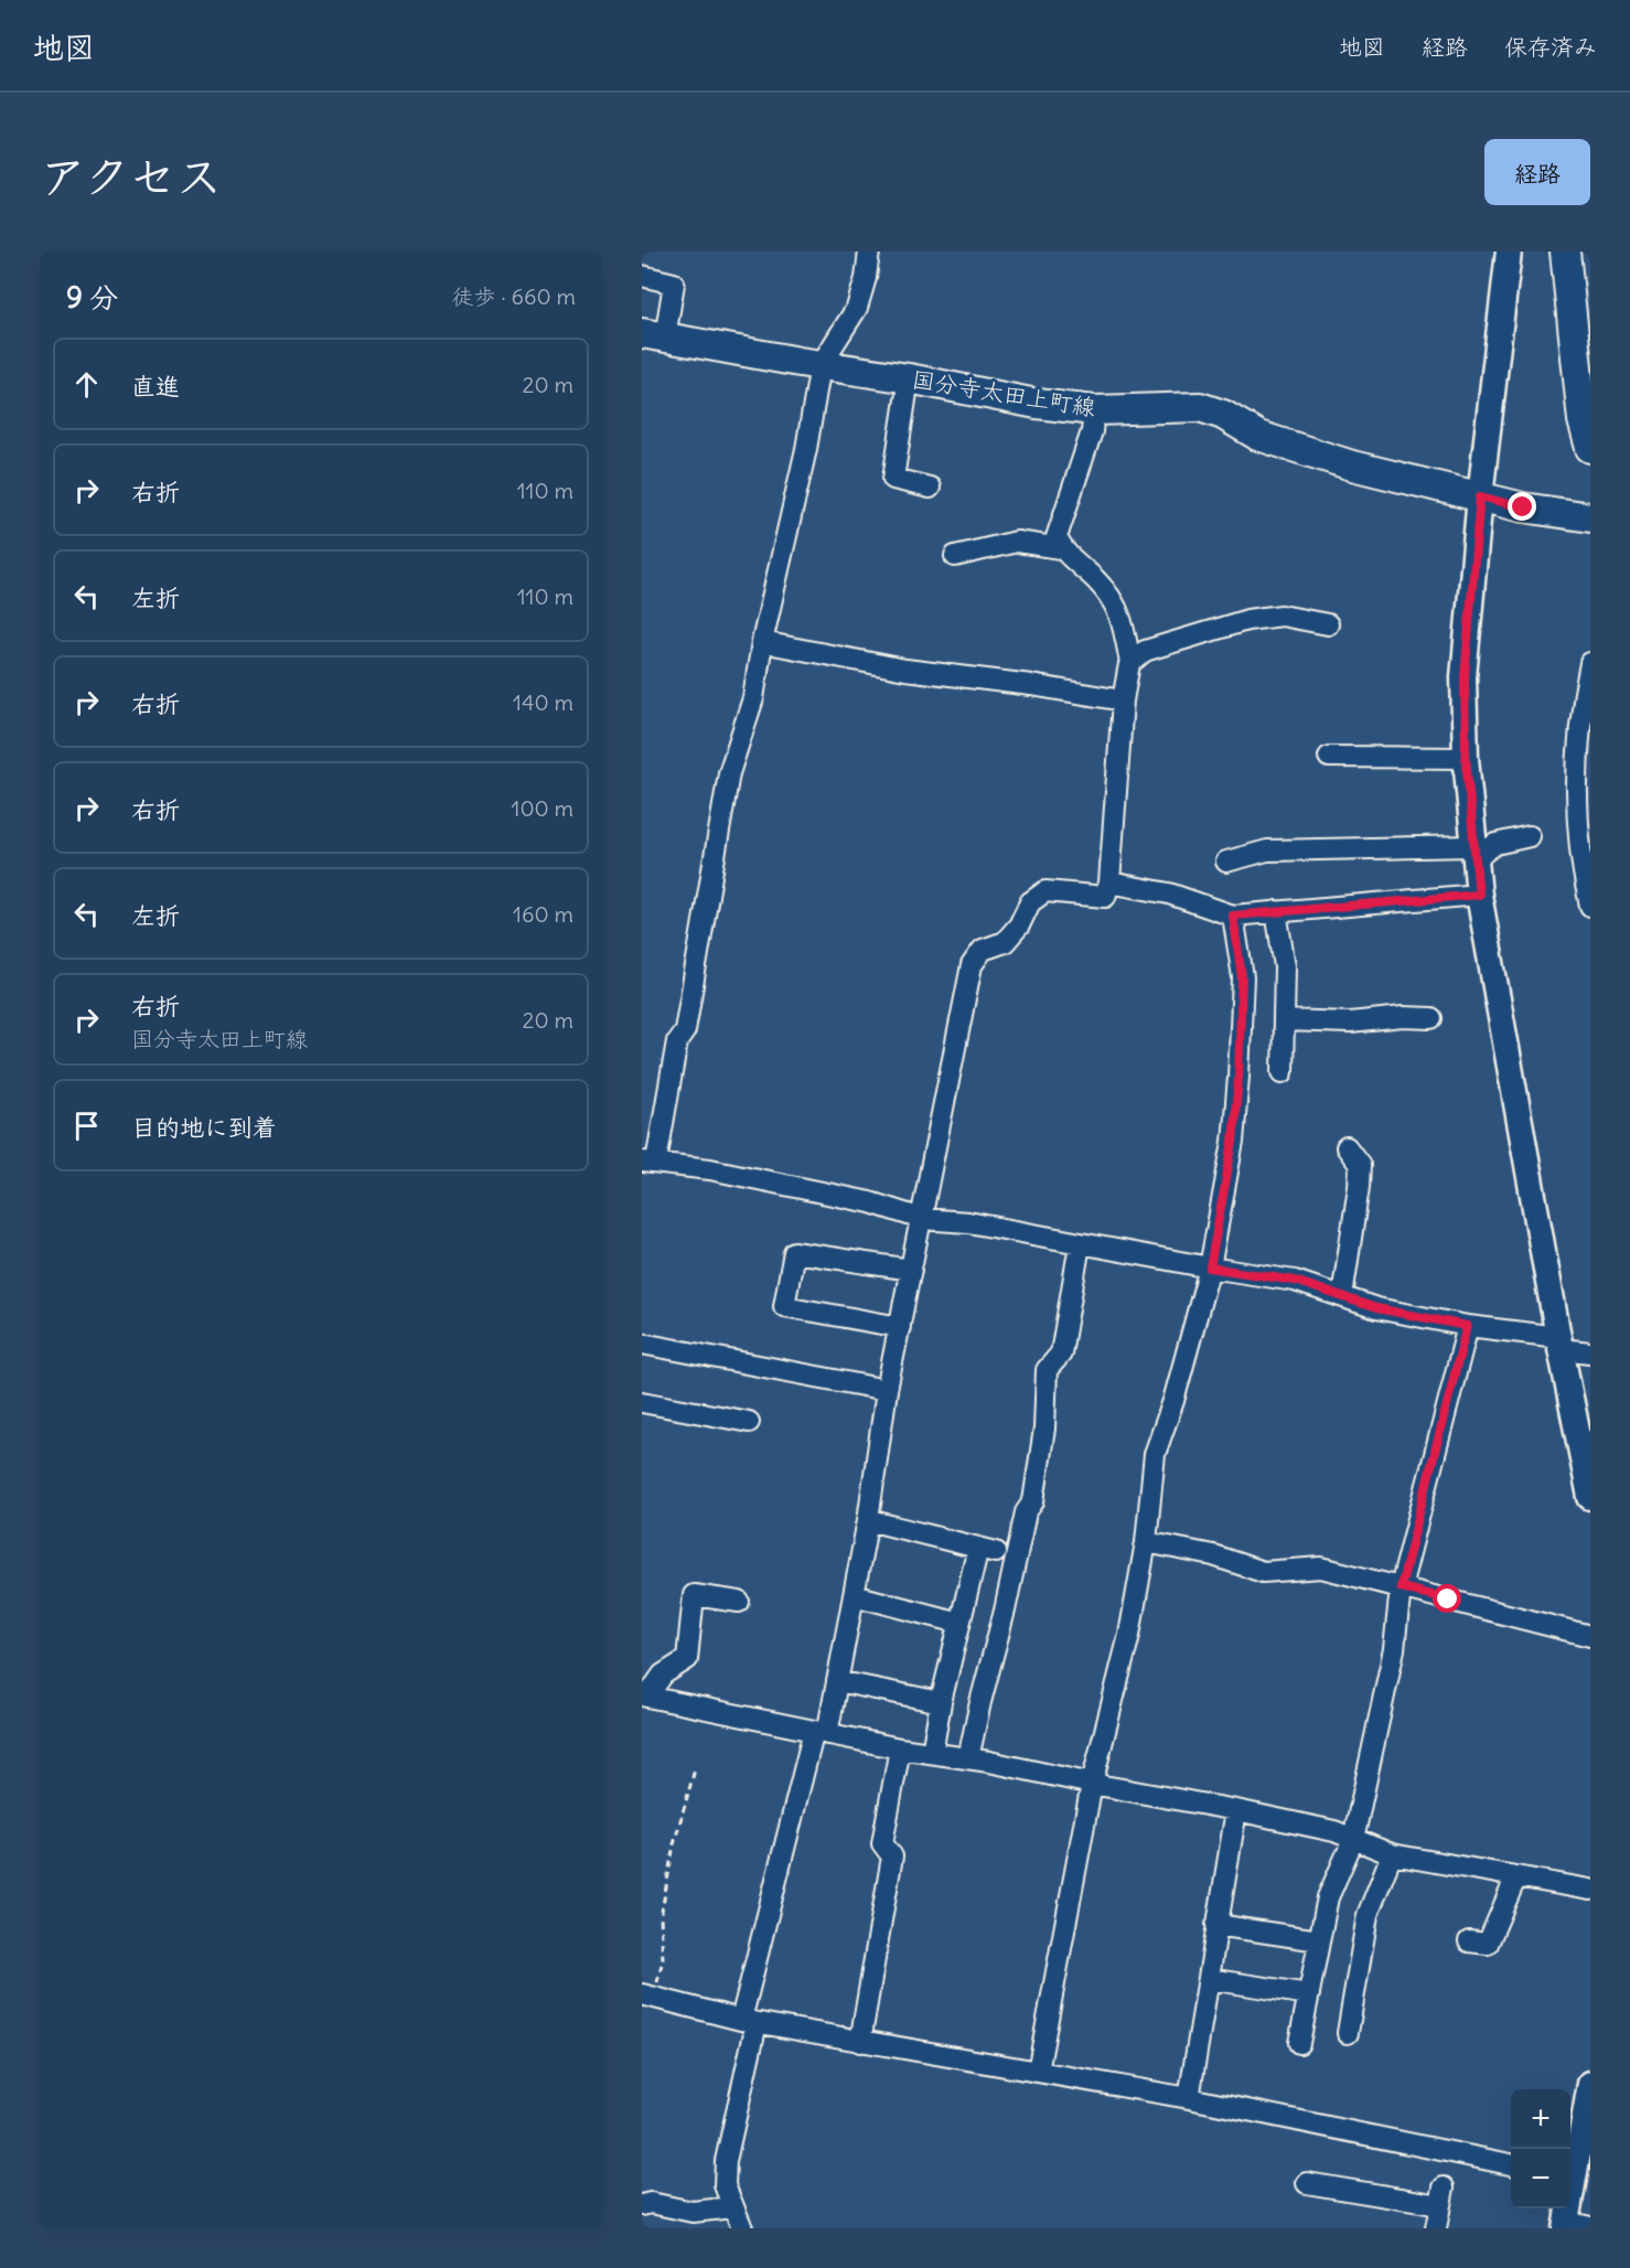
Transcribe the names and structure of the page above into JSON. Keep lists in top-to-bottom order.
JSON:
{
  "streets": {
    "main road": ["国分寺太田上町線"]
  },
  "page": {
    "header": "地図",
    "nav": ["地図", "経路", "保存済み"],
    "title": "アクセス",
    "buttons": "経路",
    "heading": ["9 分", "徒歩 · 660 m"],
    "list": [
      ["直進", "20 m"],
      ["右折", "110 m"],
      ["左折", "110 m"],
      ["右折", "140 m"],
      ["右折", "100 m"],
      ["左折", "160 m"],
      ["右折", "国分寺太田上町線", "20 m"],
      "目的地に到着"
    ],
    "map_buttons": ["+", "−"]
  }
}
